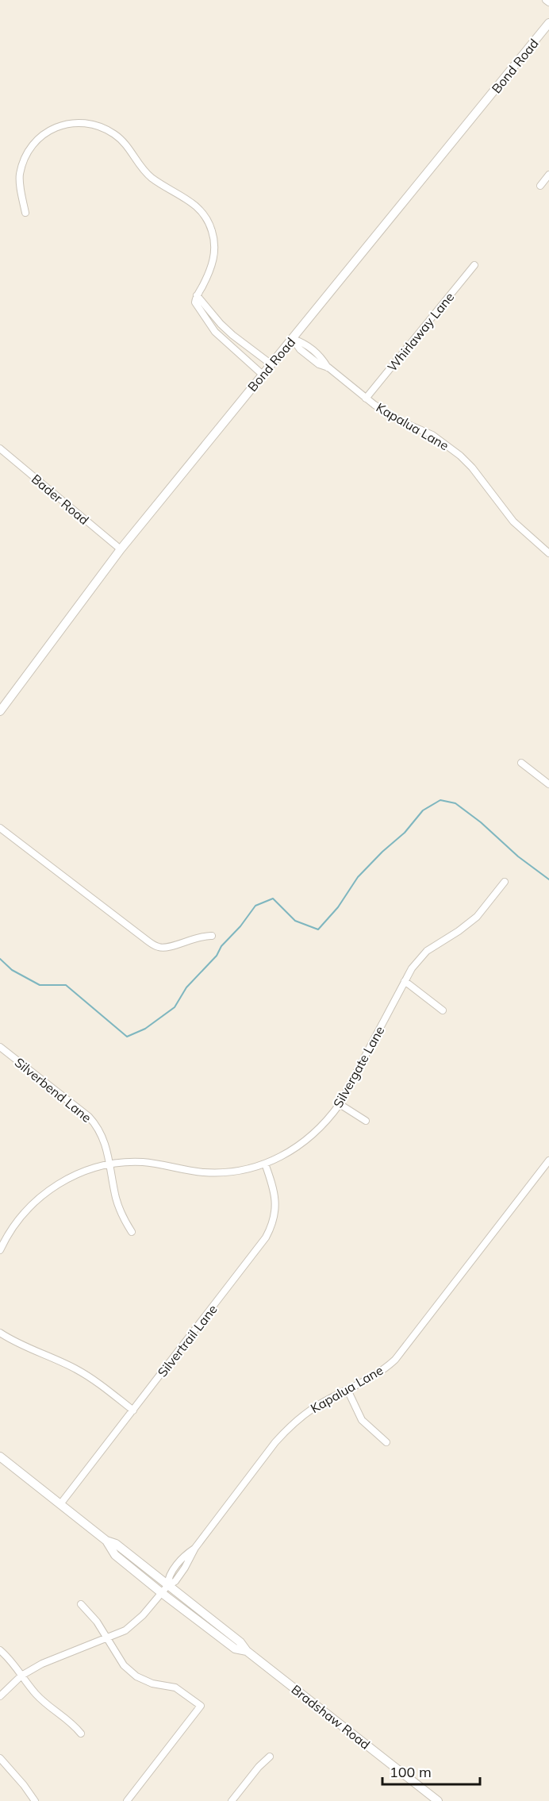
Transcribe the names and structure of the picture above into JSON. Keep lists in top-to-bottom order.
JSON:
{
  "streets": {
    "main road": ["Bond Road", "Bradshaw Road"],
    "street": [
      "Whirlaway Lane",
      "Kapalua Lane",
      "Bader Road",
      "Silvergate Lane",
      "Silverbend Lane",
      "Silvertrail Lane"
    ]
  },
  "crossings": [
    ["Bond Road", "Kapalua Lane"],
    ["Bond Road", "Bader Road"],
    ["Whirlaway Lane", "Kapalua Lane"],
    ["Kapalua Lane", "Bradshaw Road"],
    ["Silvergate Lane", "Silverbend Lane"],
    ["Silvergate Lane", "Silvertrail Lane"],
    ["Silvertrail Lane", "Bradshaw Road"]
  ],
  "scale_bar": "100 m"
}
